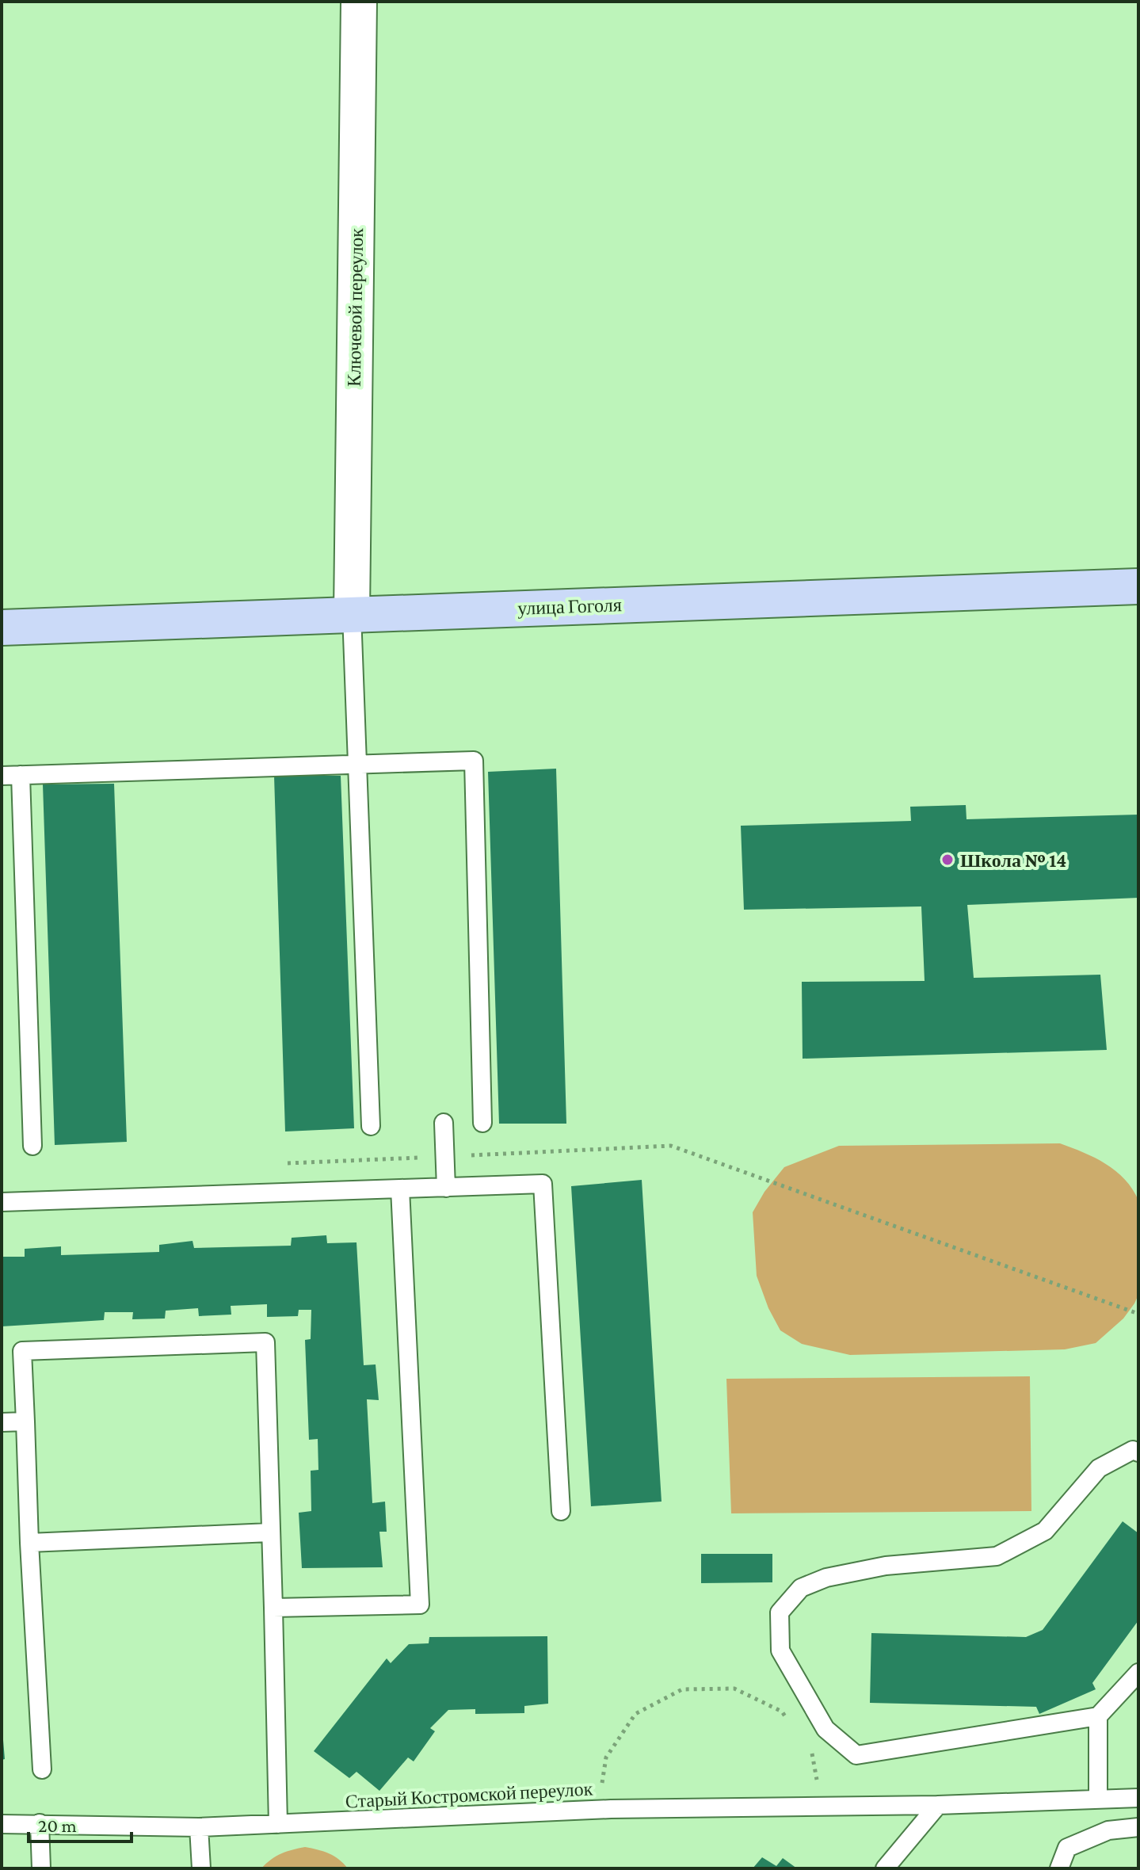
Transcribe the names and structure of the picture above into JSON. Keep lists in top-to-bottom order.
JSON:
{
  "streets": {
    "street": ["Ключевой переулок", "улица Гоголя"],
    "lane": ["Старый Костромской переулок"]
  },
  "crossings": [
    ["Ключевой переулок", "улица Гоголя"]
  ],
  "places": ["Школа № 14"],
  "scale_bar": "20 m"
}
